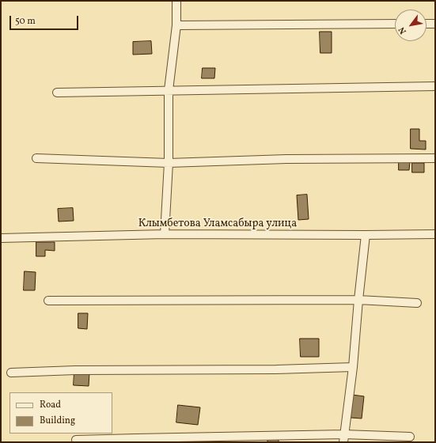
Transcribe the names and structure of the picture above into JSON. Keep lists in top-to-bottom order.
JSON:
{
  "streets": {
    "street": ["Клымбетова Уламсабыра улица"]
  },
  "legend": ["Road", "Building"],
  "scale_bar": "50 m",
  "north": "bottom left"
}
